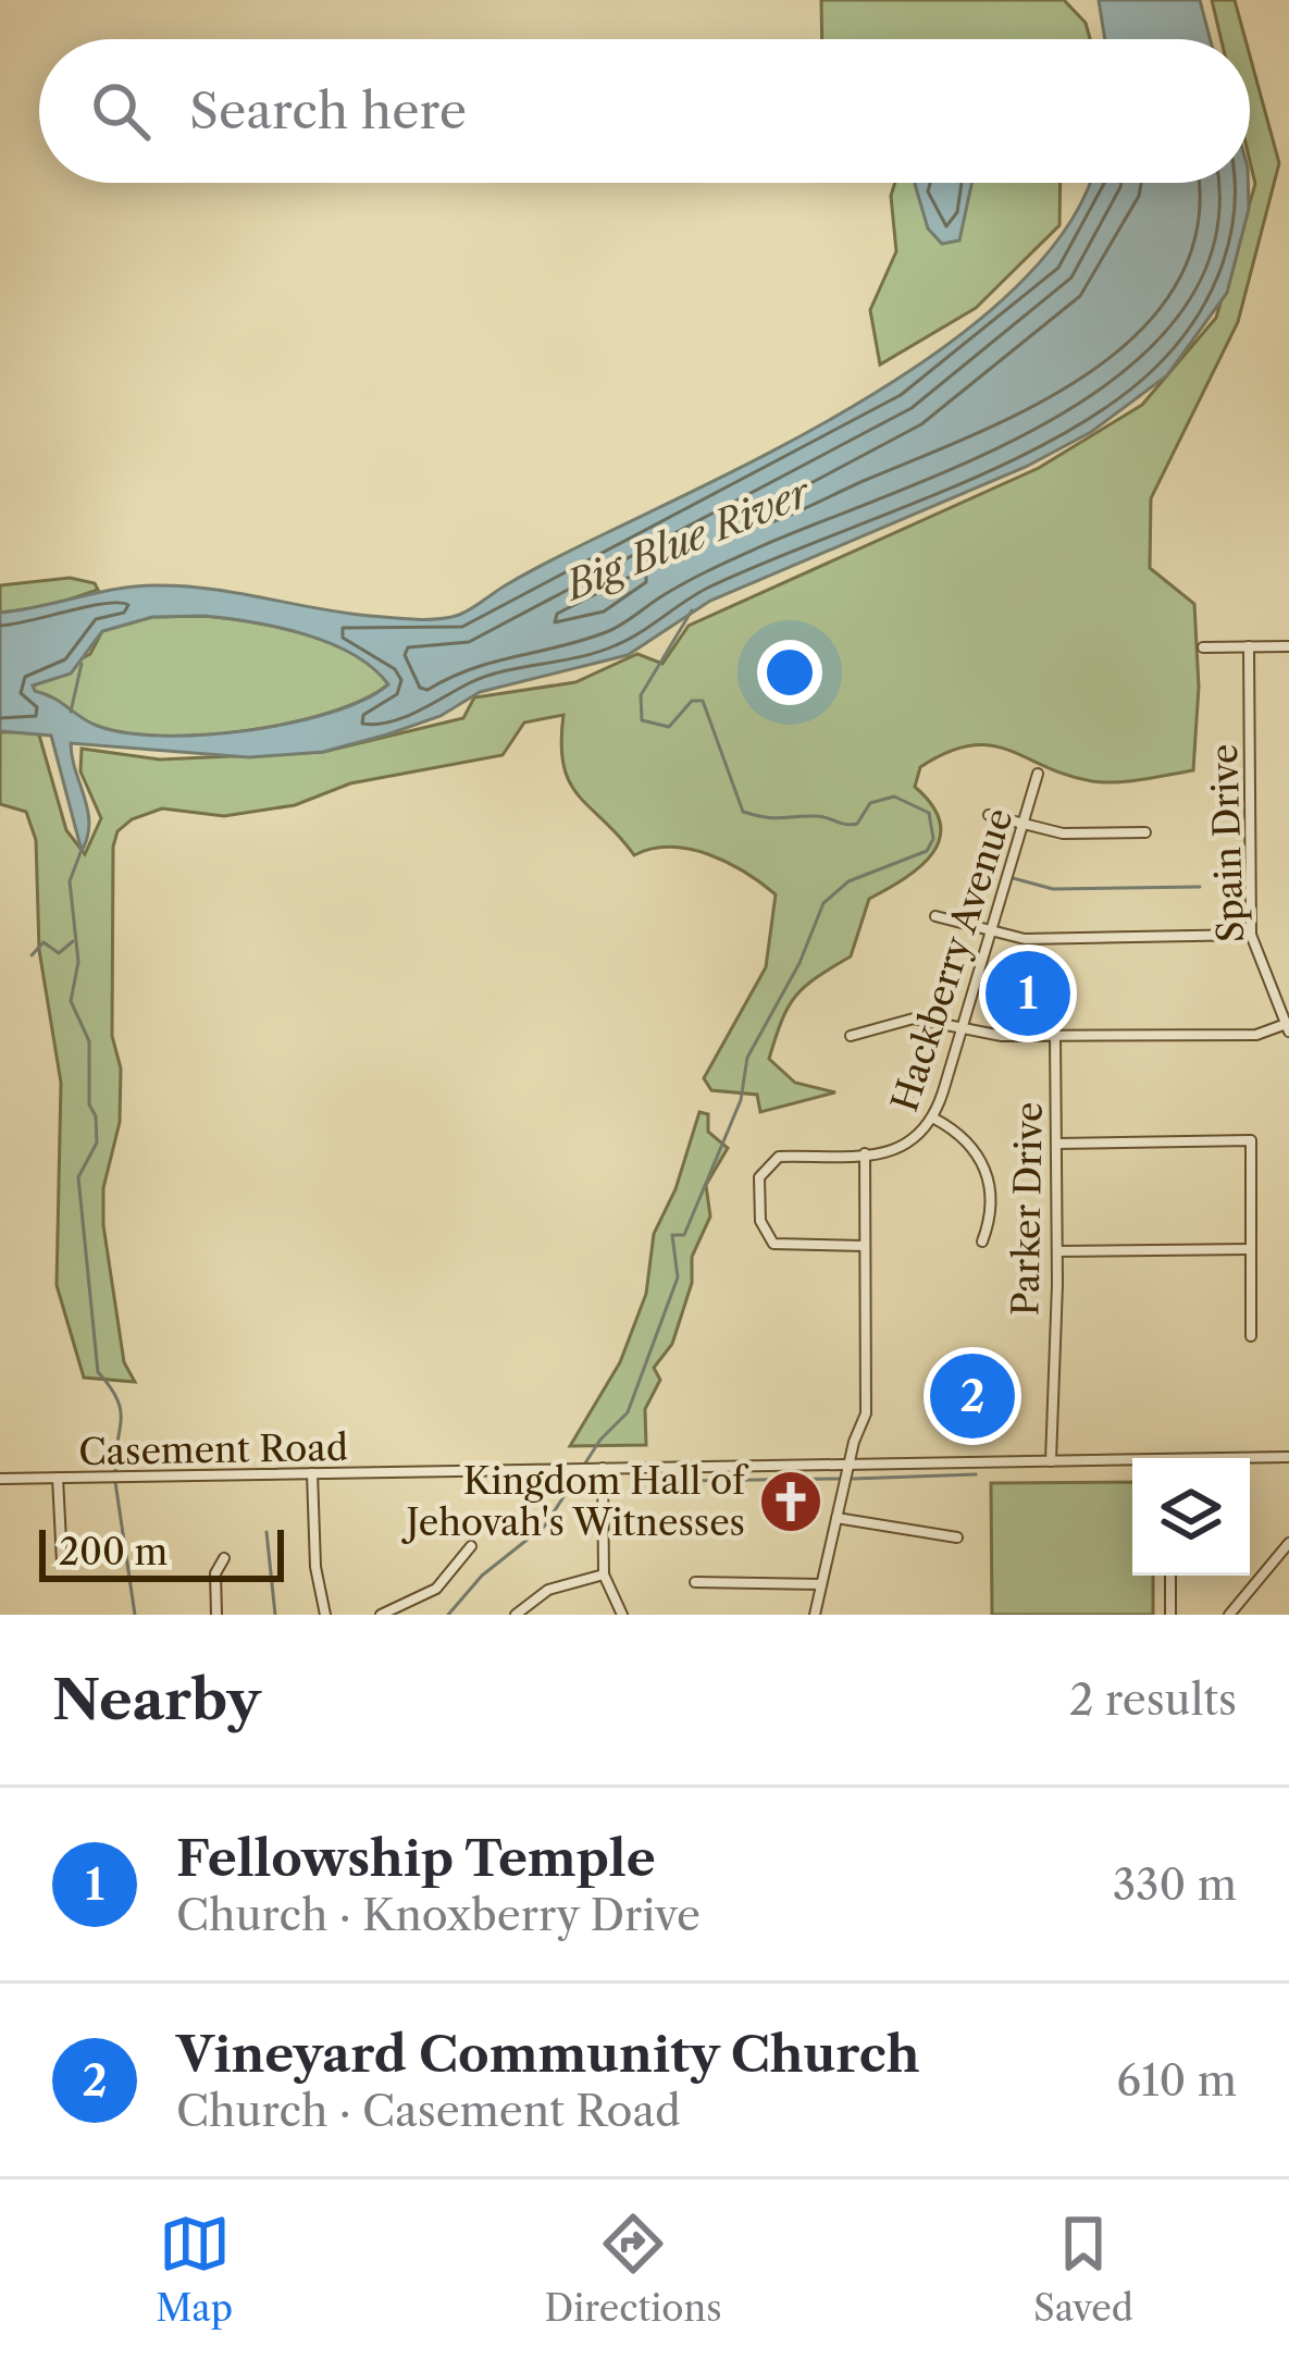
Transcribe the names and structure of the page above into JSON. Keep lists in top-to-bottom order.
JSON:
{
  "streets": {
    "street": [
      "Spain Drive",
      "Hackberry Avenue",
      "Parker Drive",
      "Casement Road"
    ]
  },
  "crossings": [
    ["Parker Drive", "Casement Road"]
  ],
  "water": ["Big Blue River"],
  "places": {
    "church": ["Kingdom Hall of Jehovah's Witnesses"]
  },
  "scale_bar": "200 m",
  "page": {
    "search": "Search here",
    "pins": ["1", "2"],
    "scale": "200 m",
    "heading": ["Nearby", "2 results"],
    "list": [
      {
        "mark": "1",
        "name": "Fellowship Temple",
        "note": "Church · Knoxberry Drive",
        "value": "330 m"
      },
      {
        "mark": "2",
        "name": "Vineyard Community Church",
        "note": "Church · Casement Road",
        "value": "610 m"
      }
    ],
    "nav": ["Map", "Directions", "Saved"]
  }
}
